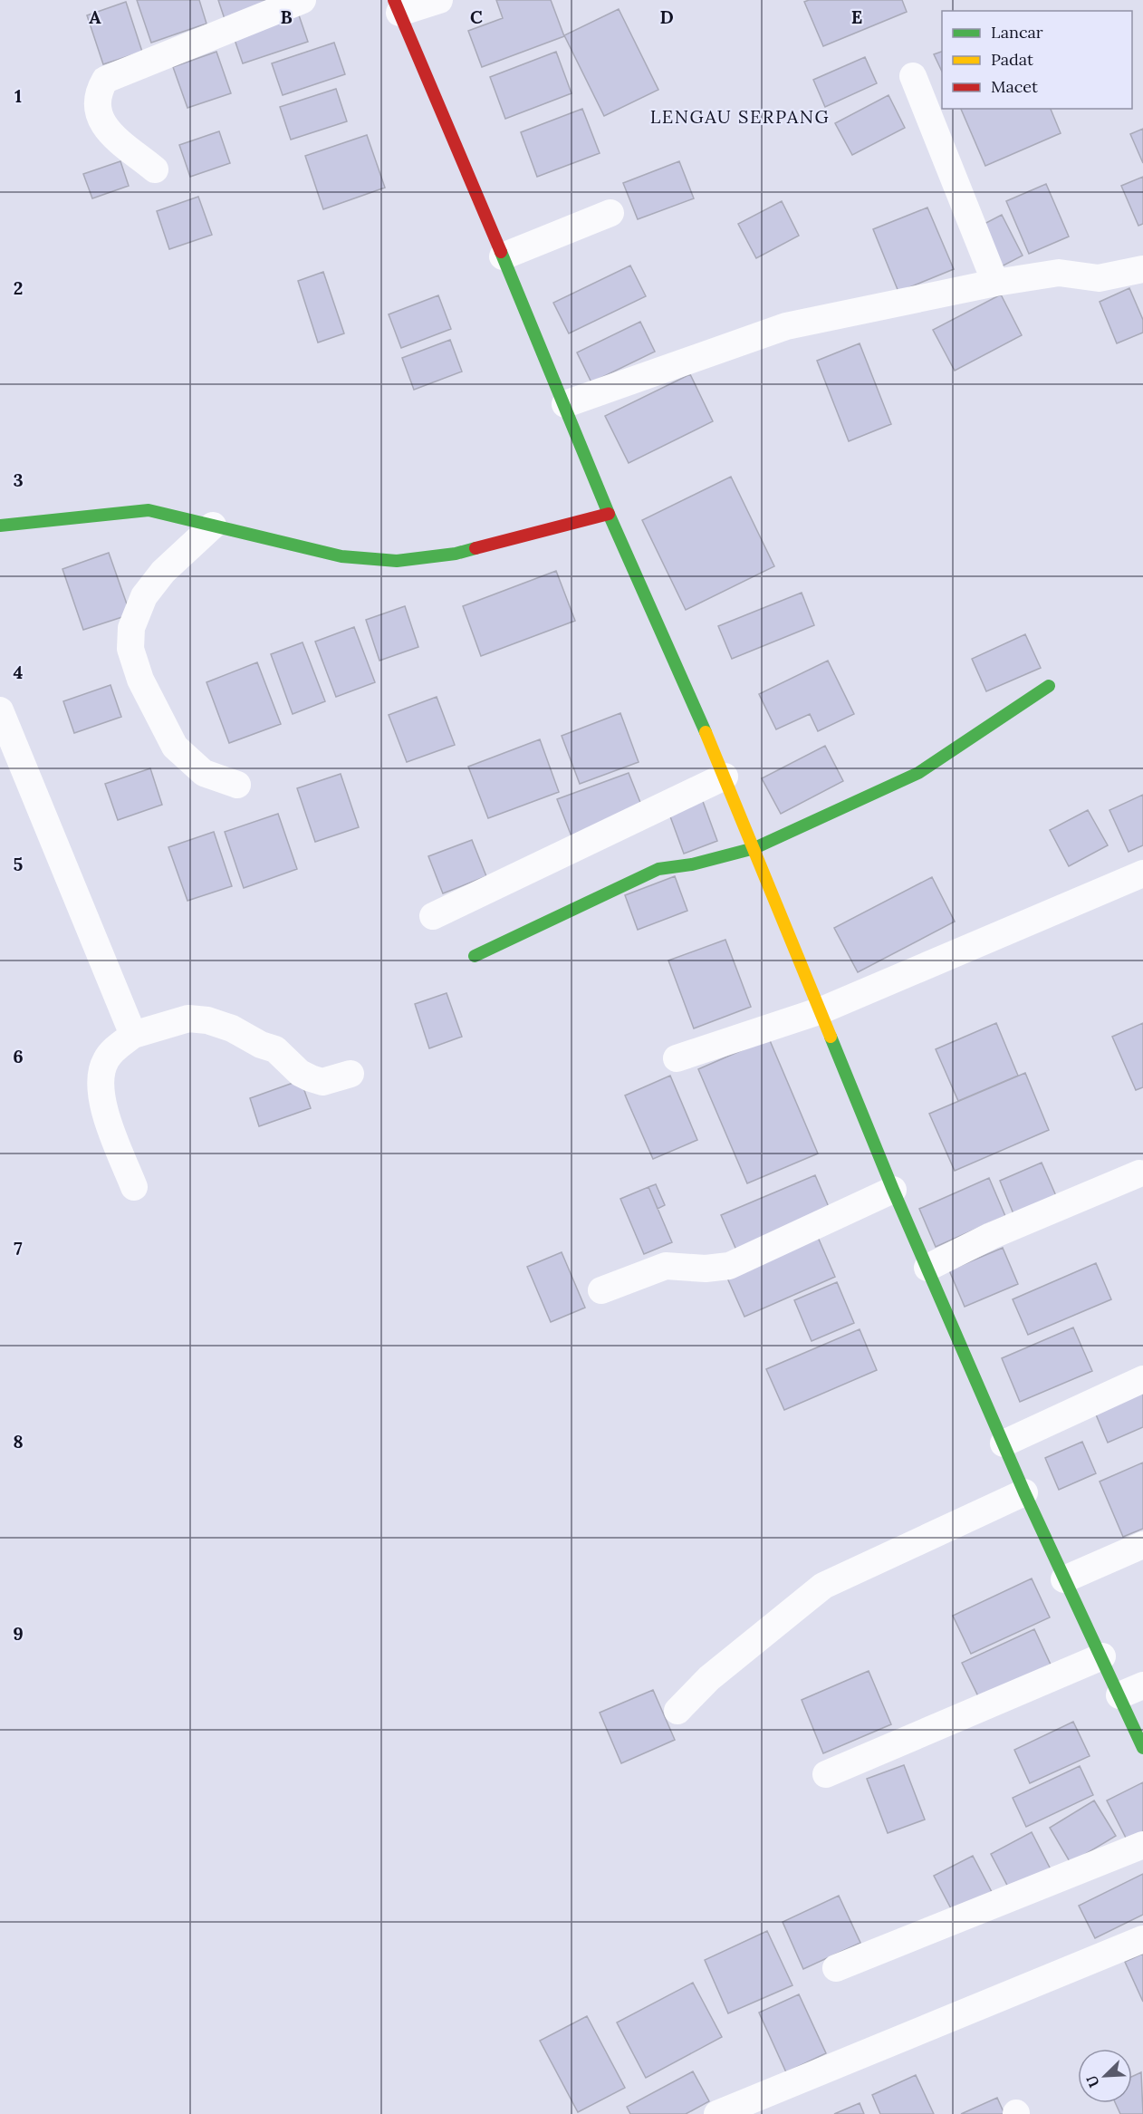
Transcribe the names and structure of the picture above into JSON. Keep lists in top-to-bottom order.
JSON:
{
  "districts": ["LENGAU SERPANG"],
  "legend": ["Lancar", "Padat", "Macet"],
  "north": "bottom left",
  "grid": {
    "columns": [
      "A",
      "B",
      "C",
      "D",
      "E"
    ],
    "rows": [
      "1",
      "2",
      "3",
      "4",
      "5",
      "6",
      "7",
      "8",
      "9"
    ]
  }
}
